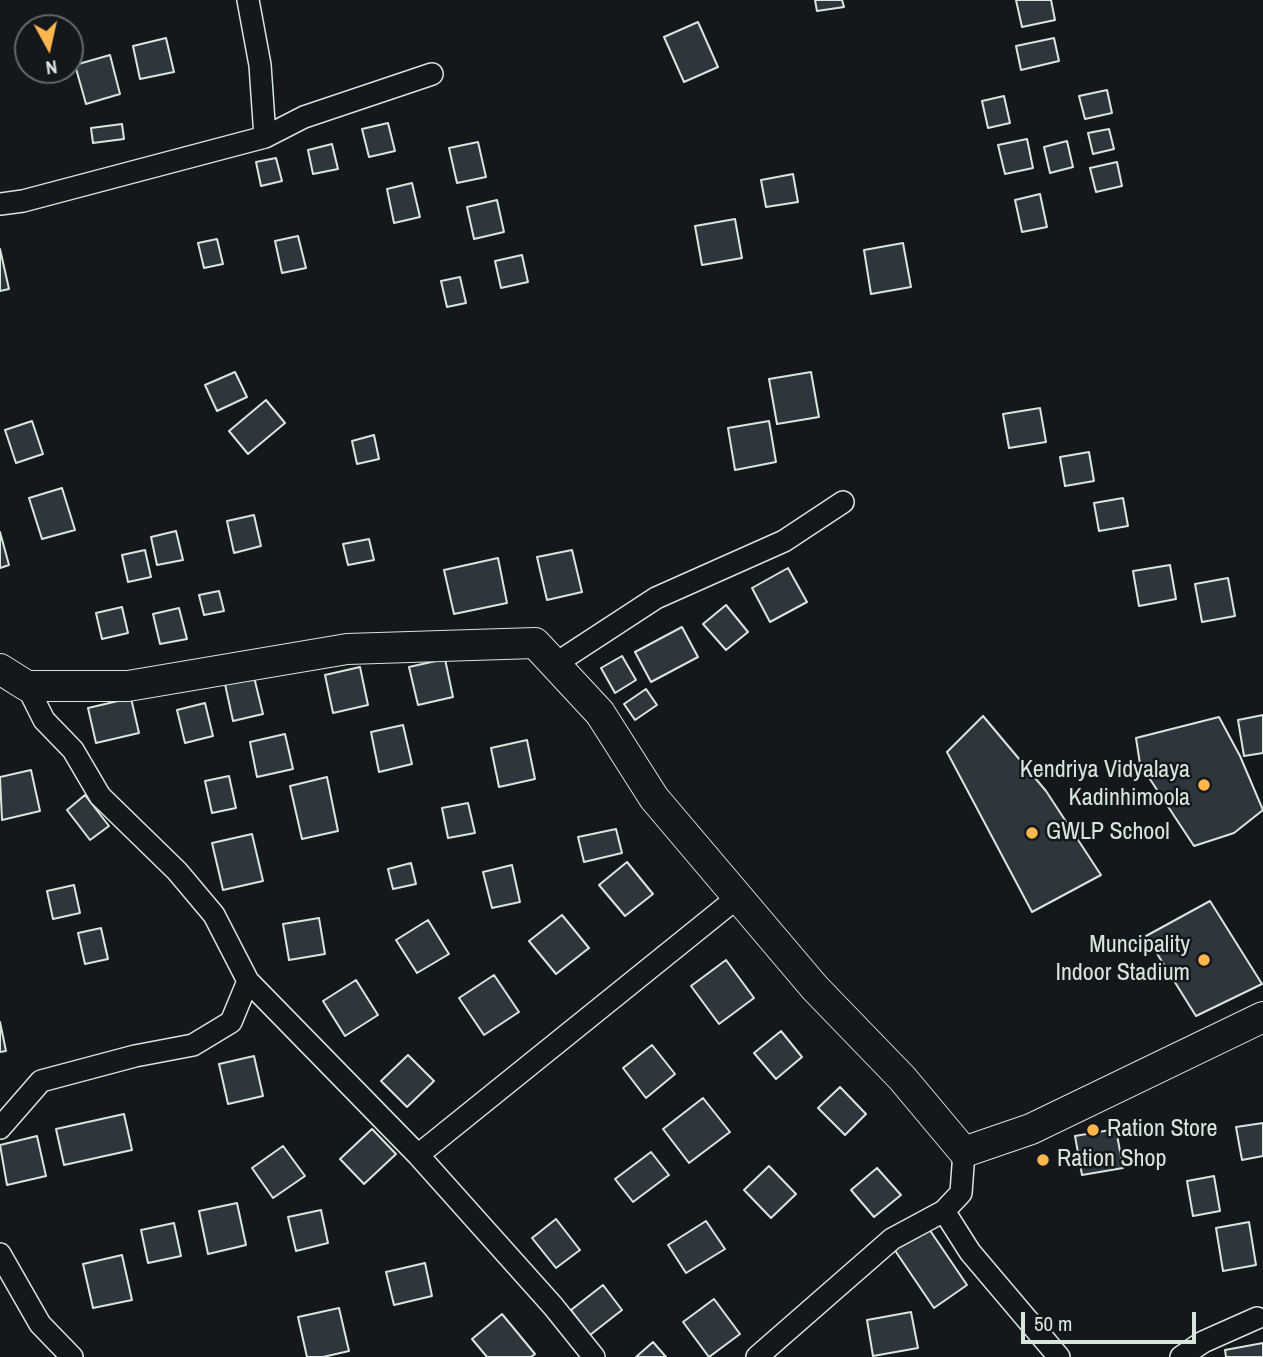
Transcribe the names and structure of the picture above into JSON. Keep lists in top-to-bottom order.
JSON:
{
  "places": [
    "Kendriya Vidyalaya Kadinhimoola",
    "GWLP School",
    "Muncipality Indoor Stadium",
    "Ration Store",
    "Ration Shop"
  ],
  "scale_bar": "50 m",
  "north": "bottom"
}
